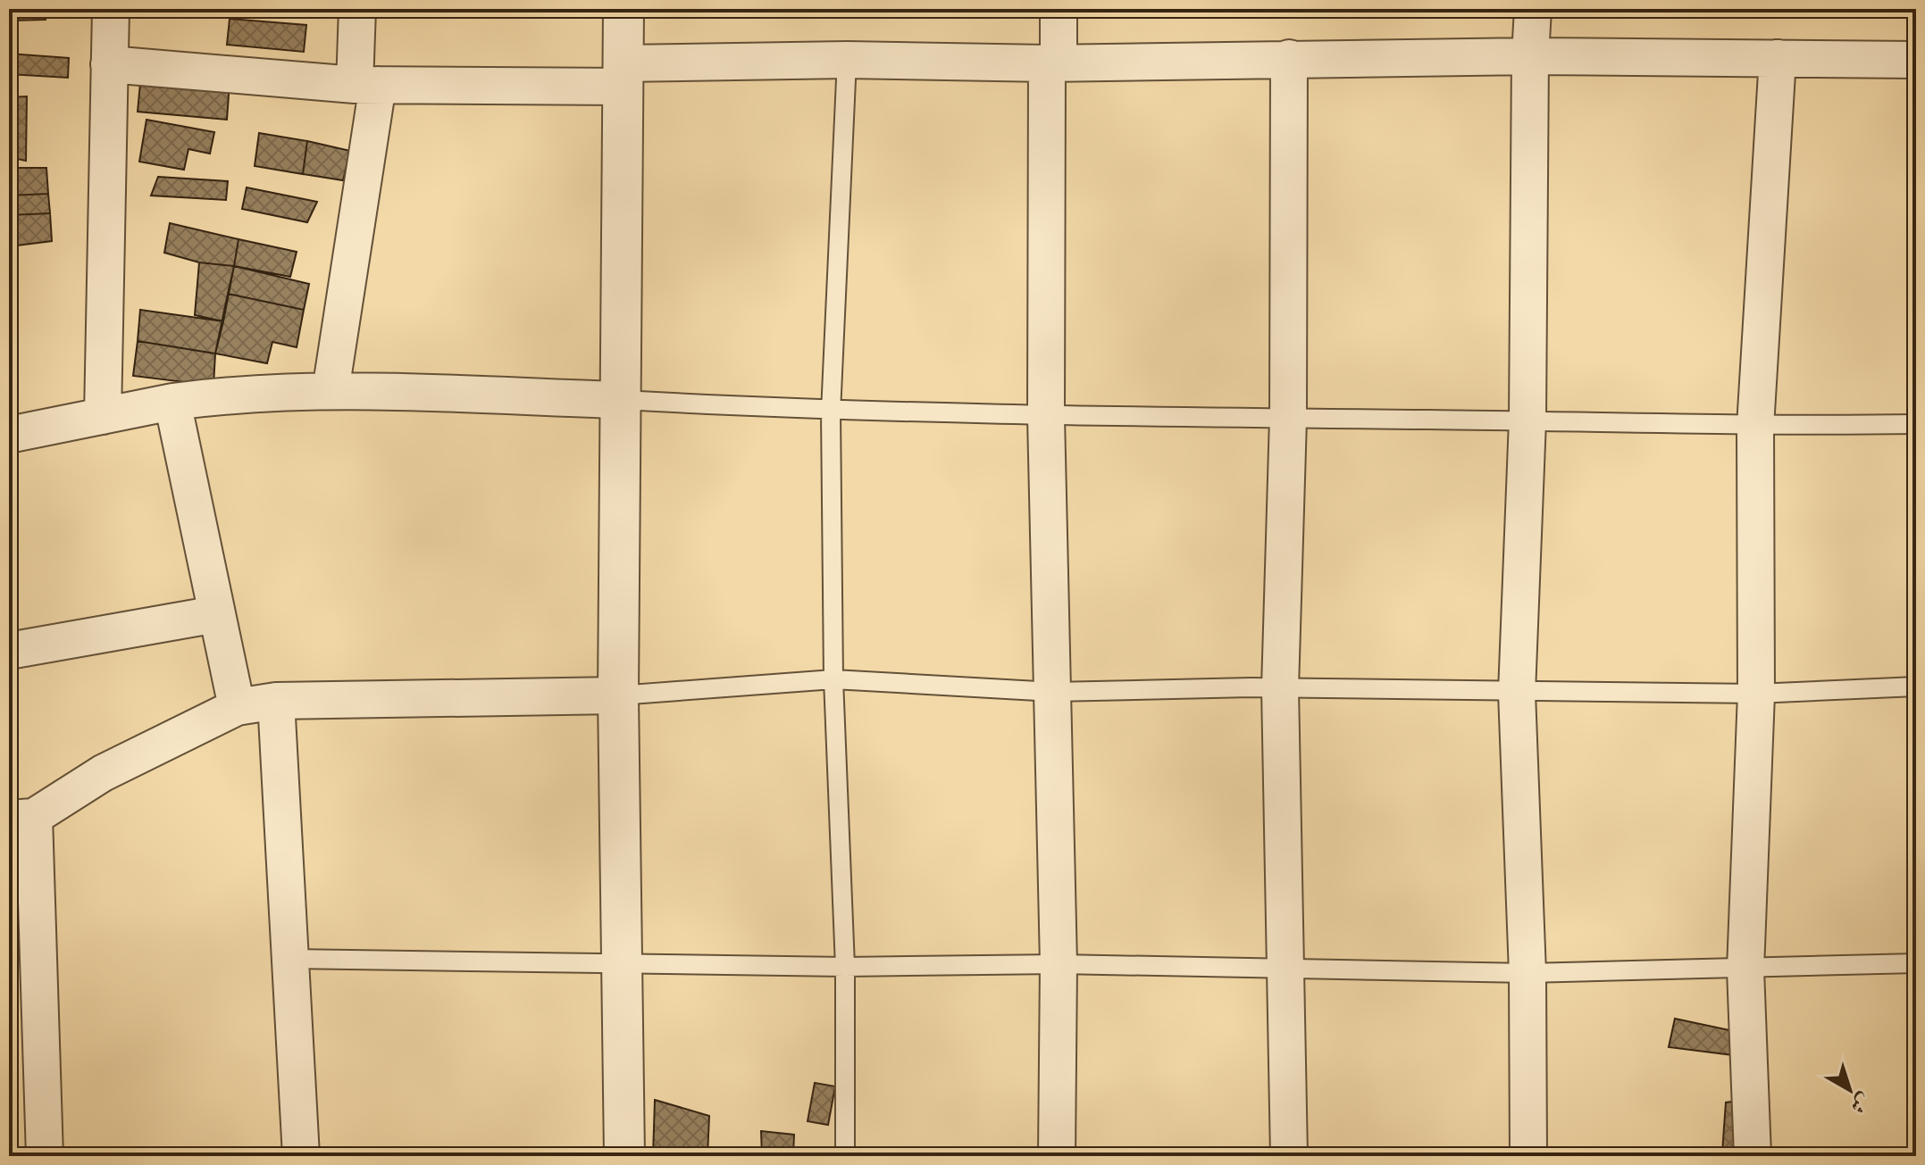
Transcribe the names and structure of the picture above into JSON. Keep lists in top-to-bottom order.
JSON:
{
  "north": "bottom right"
}
